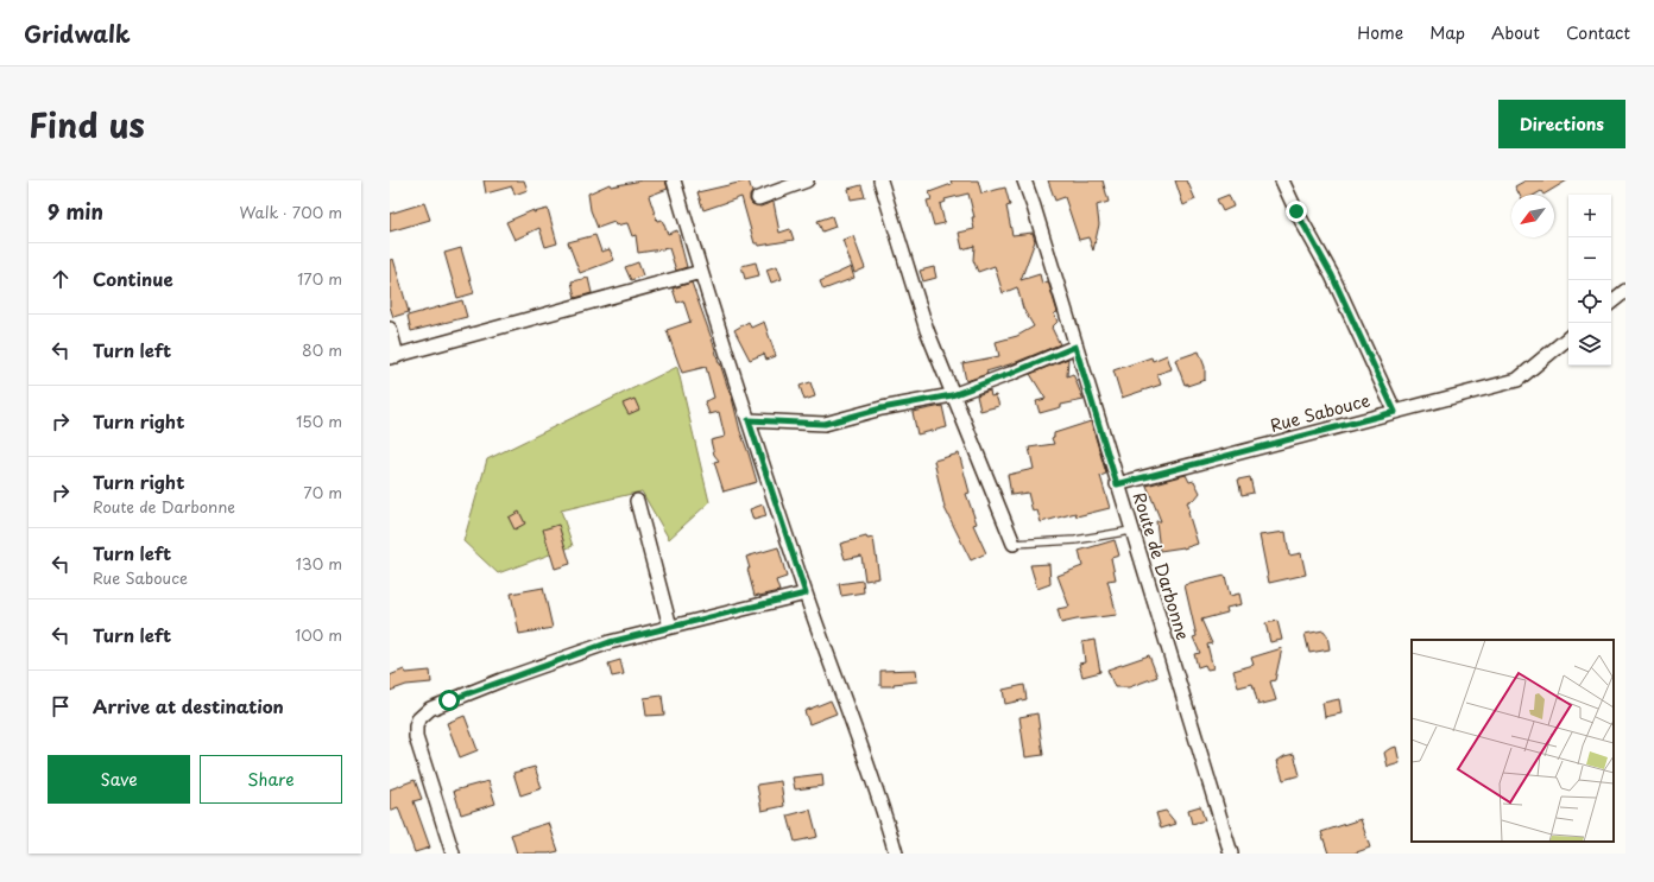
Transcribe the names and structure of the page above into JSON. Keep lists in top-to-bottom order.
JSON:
{
  "streets": {
    "street": ["Rue Sabouce", "Route de Darbonne"]
  },
  "crossings": [
    ["Rue Sabouce", "Route de Darbonne"]
  ],
  "north": "bottom left",
  "page": {
    "header": "Gridwalk",
    "nav": [
      "Home",
      "Map",
      "About",
      "Contact"
    ],
    "title": "Find us",
    "buttons": [
      "Directions",
      ["Save", "Share"]
    ],
    "heading": ["9 min", "Walk · 700 m"],
    "map_buttons": ["+", "−"],
    "list": [
      ["Continue", "170 m"],
      ["Turn left", "80 m"],
      ["Turn right", "150 m"],
      ["Turn right", "Route de Darbonne", "70 m"],
      ["Turn left", "Rue Sabouce", "130 m"],
      ["Turn left", "100 m"],
      "Arrive at destination"
    ]
  }
}
